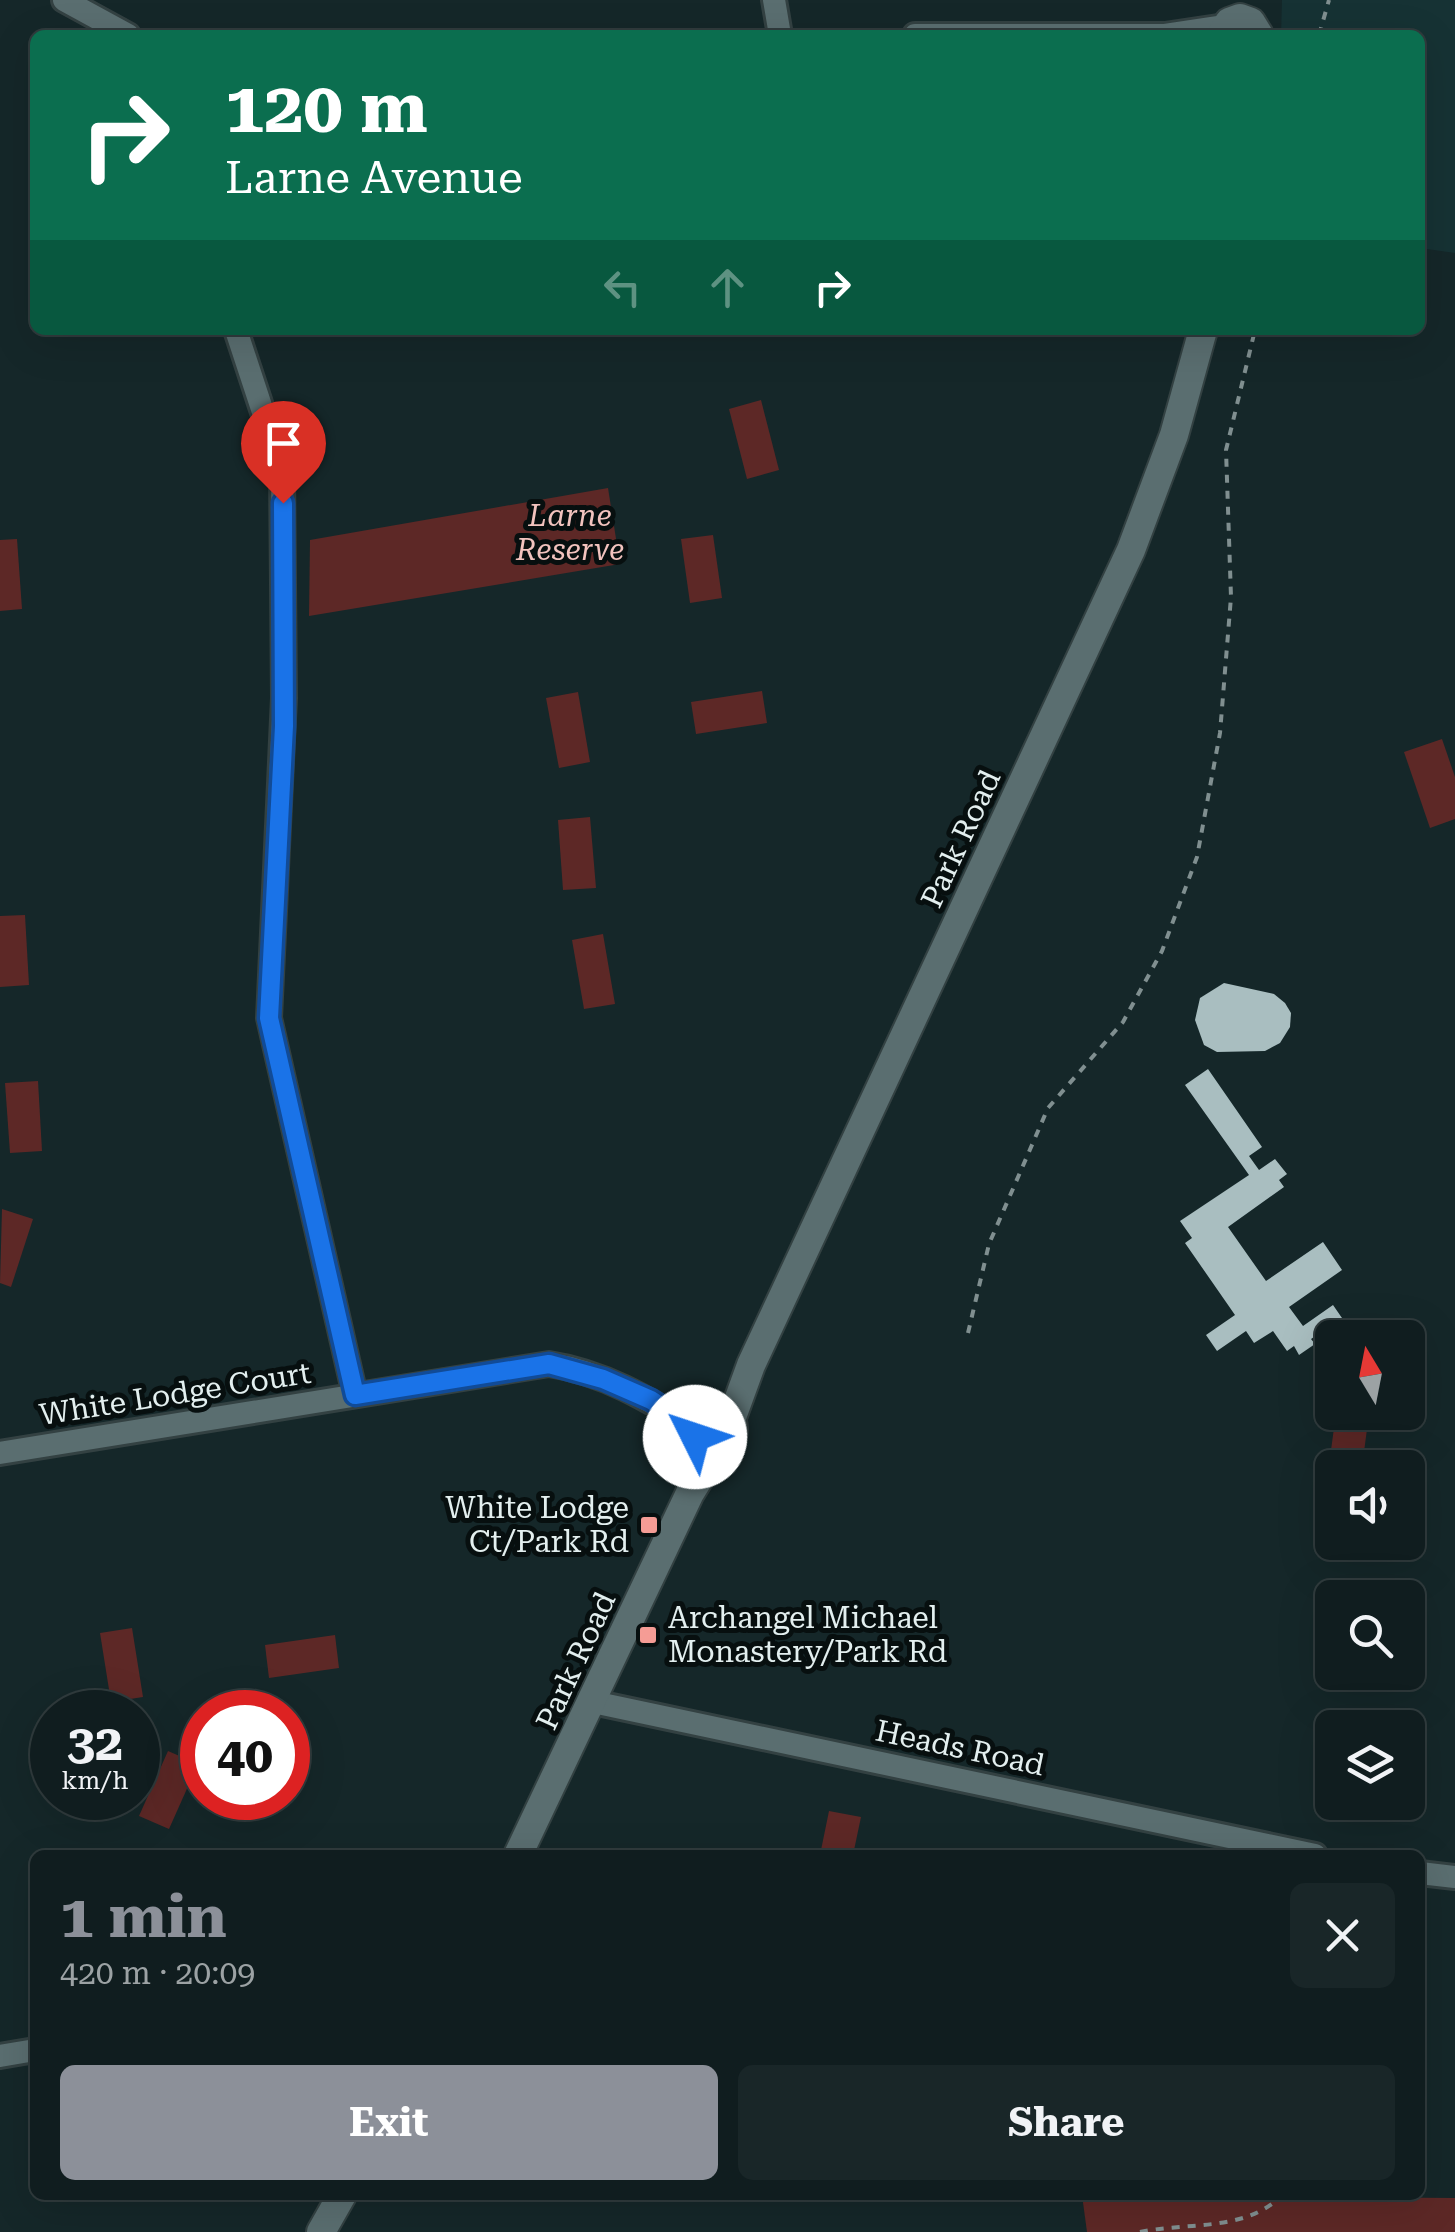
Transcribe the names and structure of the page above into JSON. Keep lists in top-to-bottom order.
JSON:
{
  "streets": {
    "street": ["Park Road", "White Lodge Court", "Heads Road"]
  },
  "crossings": [
    ["Park Road", "White Lodge Court"],
    ["Park Road", "Heads Road"]
  ],
  "parks": ["Larne Reserve"],
  "places": {
    "transit": ["White Lodge Ct/Park Rd", "Archangel Michael Monastery/Park Rd"]
  },
  "north": "top",
  "page": {
    "turn": ["120 m", "Larne Avenue"],
    "speed": "32 km/h",
    "limit": "40",
    "heading": ["1 min", "420 m · 20:09"],
    "buttons": ["Exit", "Share"]
  }
}
